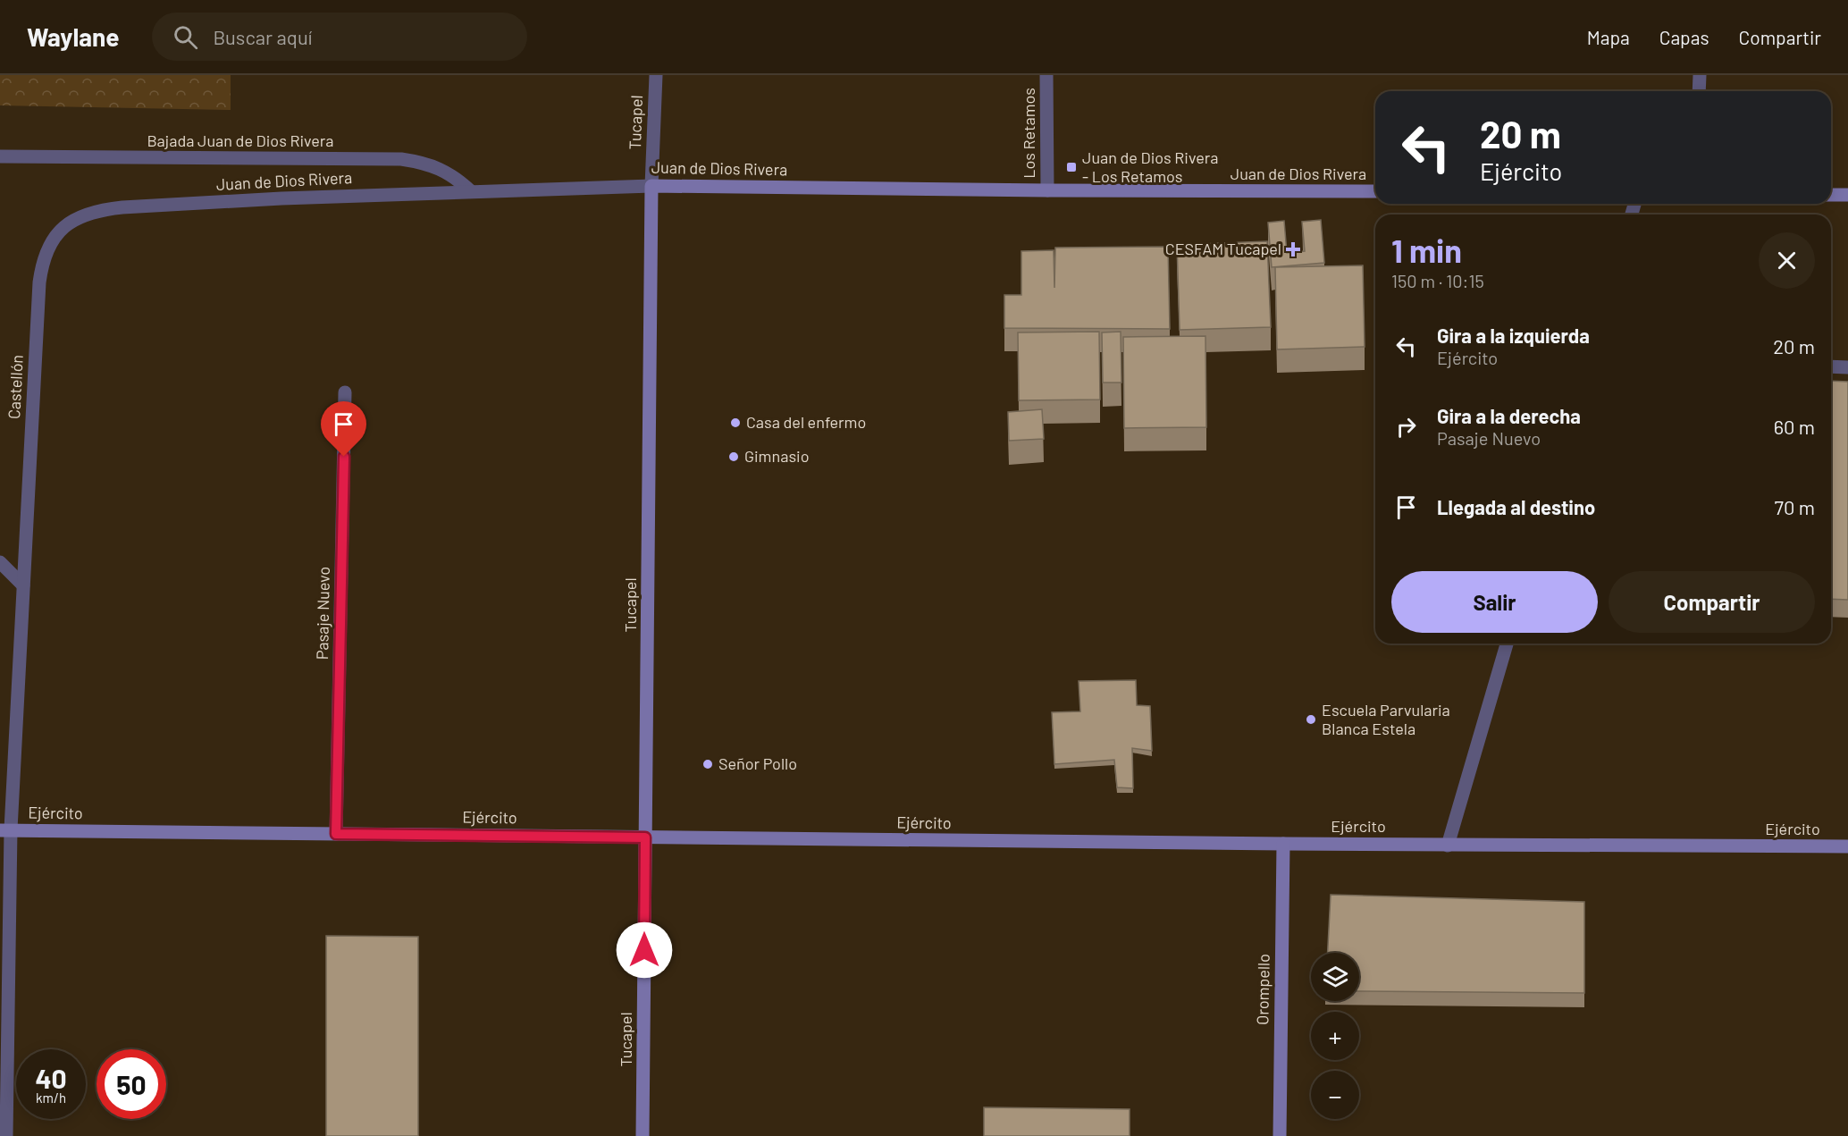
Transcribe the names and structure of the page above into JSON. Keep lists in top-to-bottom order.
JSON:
{
  "streets": {
    "main road": [
      "Tucapel",
      "Juan de Dios Rivera",
      "Ejército",
      "Orompello"
    ],
    "street": [
      "Los Retamos",
      "Bajada Juan de Dios Rivera",
      "Castellón",
      "Pasaje Nuevo"
    ]
  },
  "crossings": [
    ["Tucapel", "Juan de Dios Rivera"],
    ["Tucapel", "Ejército"],
    ["Los Retamos", "Juan de Dios Rivera"],
    ["Bajada Juan de Dios Rivera", "Juan de Dios Rivera"],
    ["Juan de Dios Rivera", "Castellón"],
    ["Castellón", "Ejército"],
    ["Pasaje Nuevo", "Ejército"],
    ["Ejército", "Orompello"]
  ],
  "places": {
    "transit": ["Juan de Dios Rivera - Los Retamos"],
    "health": ["CESFAM Tucapel"],
    "other": [
      "Casa del enfermo",
      "Gimnasio",
      "Escuela Parvularia Blanca Estela",
      "Señor Pollo"
    ]
  },
  "page": {
    "header": "Waylane",
    "search": "Buscar aquí",
    "nav": ["Mapa", "Capas", "Compartir"],
    "turn": ["20 m", "Ejército"],
    "heading": ["1 min", "150 m · 10:15"],
    "list": [
      {
        "name": "Gira a la izquierda",
        "note": "Ejército",
        "value": "20 m"
      },
      {
        "name": "Gira a la derecha",
        "note": "Pasaje Nuevo",
        "value": "60 m"
      },
      {
        "name": "Llegada al destino",
        "value": "70 m"
      }
    ],
    "buttons": ["Salir", "Compartir"],
    "map_buttons": ["+", "−"],
    "speed": "40 km/h",
    "limit": "50"
  }
}
